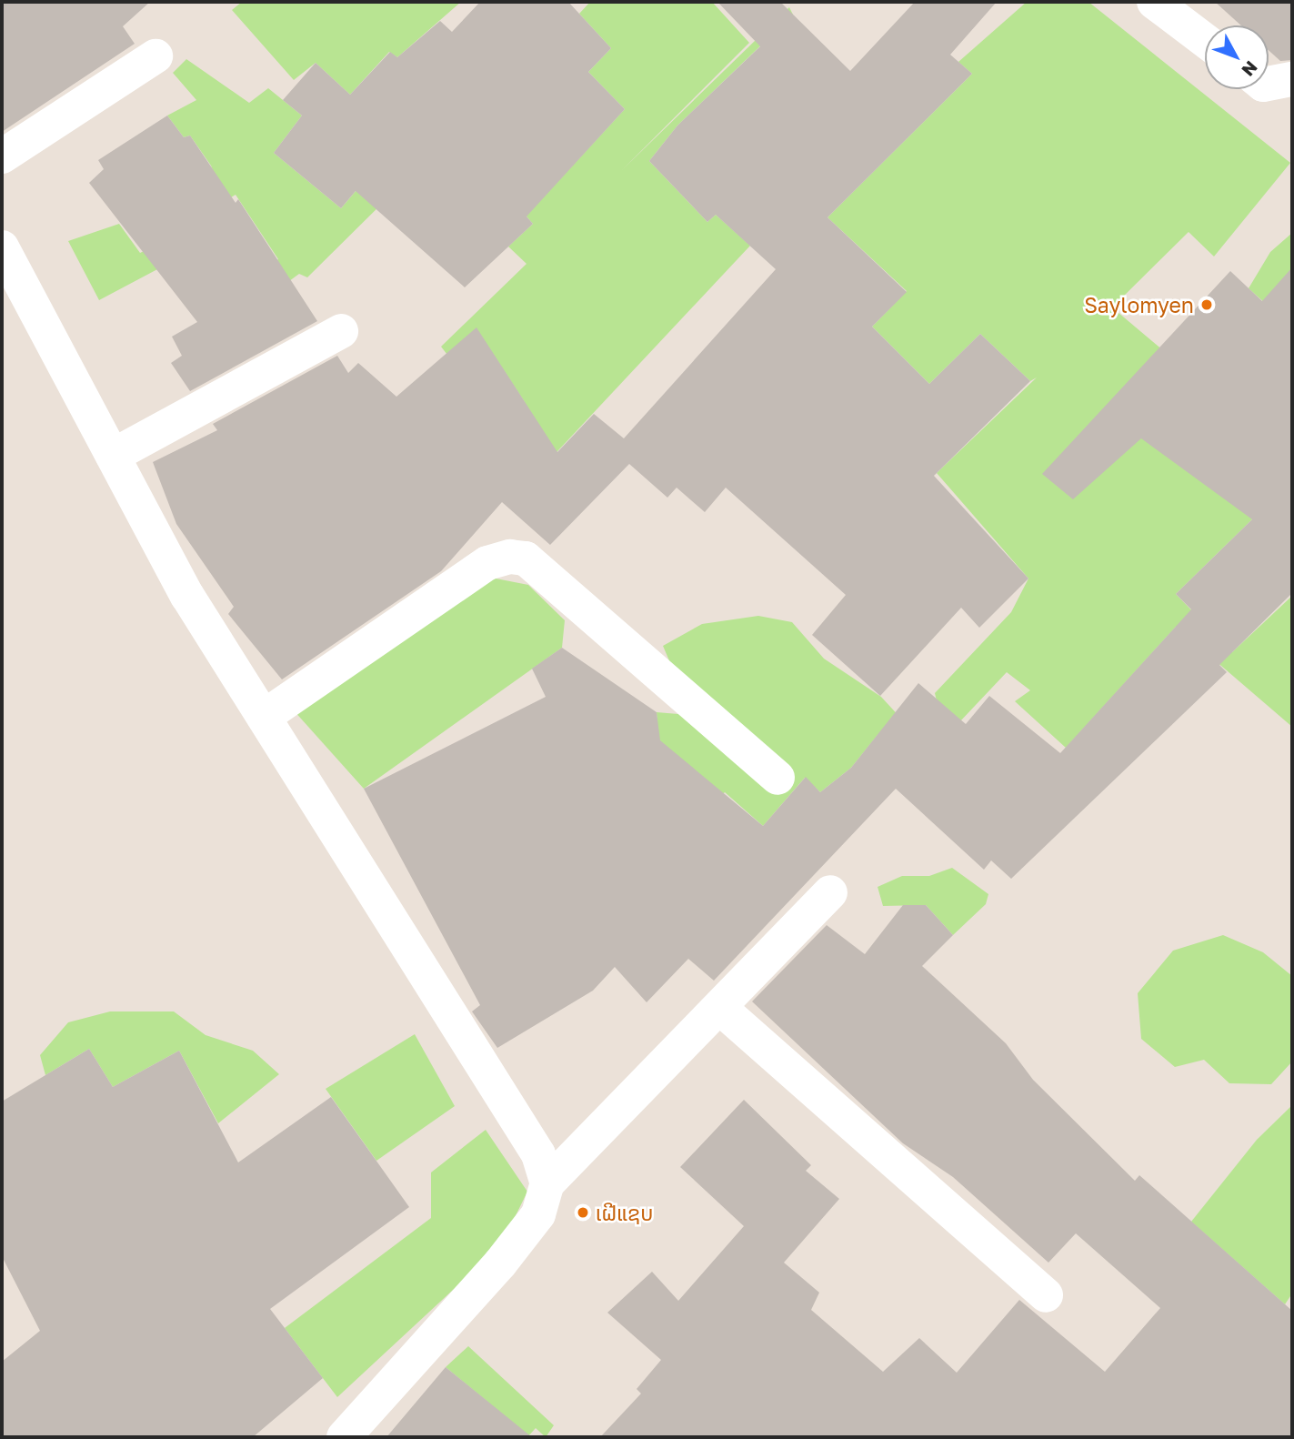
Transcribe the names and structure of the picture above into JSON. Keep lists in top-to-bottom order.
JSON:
{
  "places": ["Saylomyen", "ເຝີແຊບ"],
  "north": "bottom right"
}
